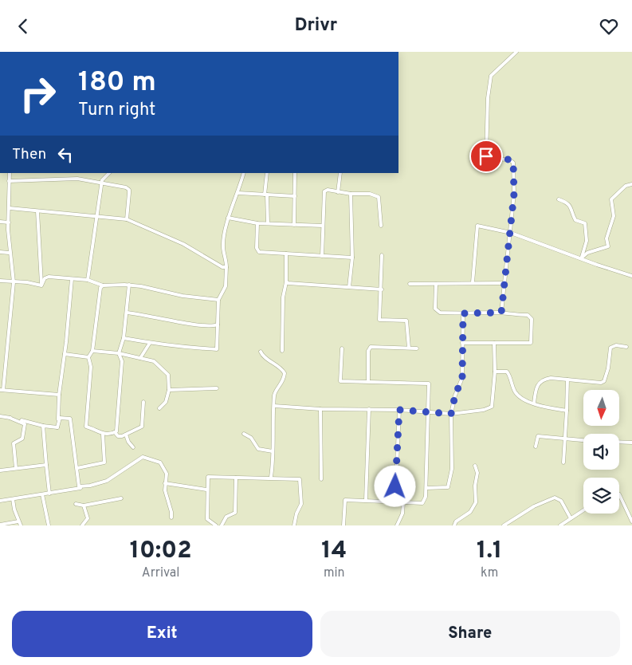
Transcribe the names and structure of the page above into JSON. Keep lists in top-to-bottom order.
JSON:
{
  "north": "bottom",
  "page": {
    "header": "Drivr",
    "turn": ["180 m", "Turn right"],
    "then": "Then",
    "eta": [
      "10:02",
      "Arrival",
      "14",
      "min",
      "1.1",
      "km"
    ],
    "buttons": ["Exit", "Share"]
  }
}
